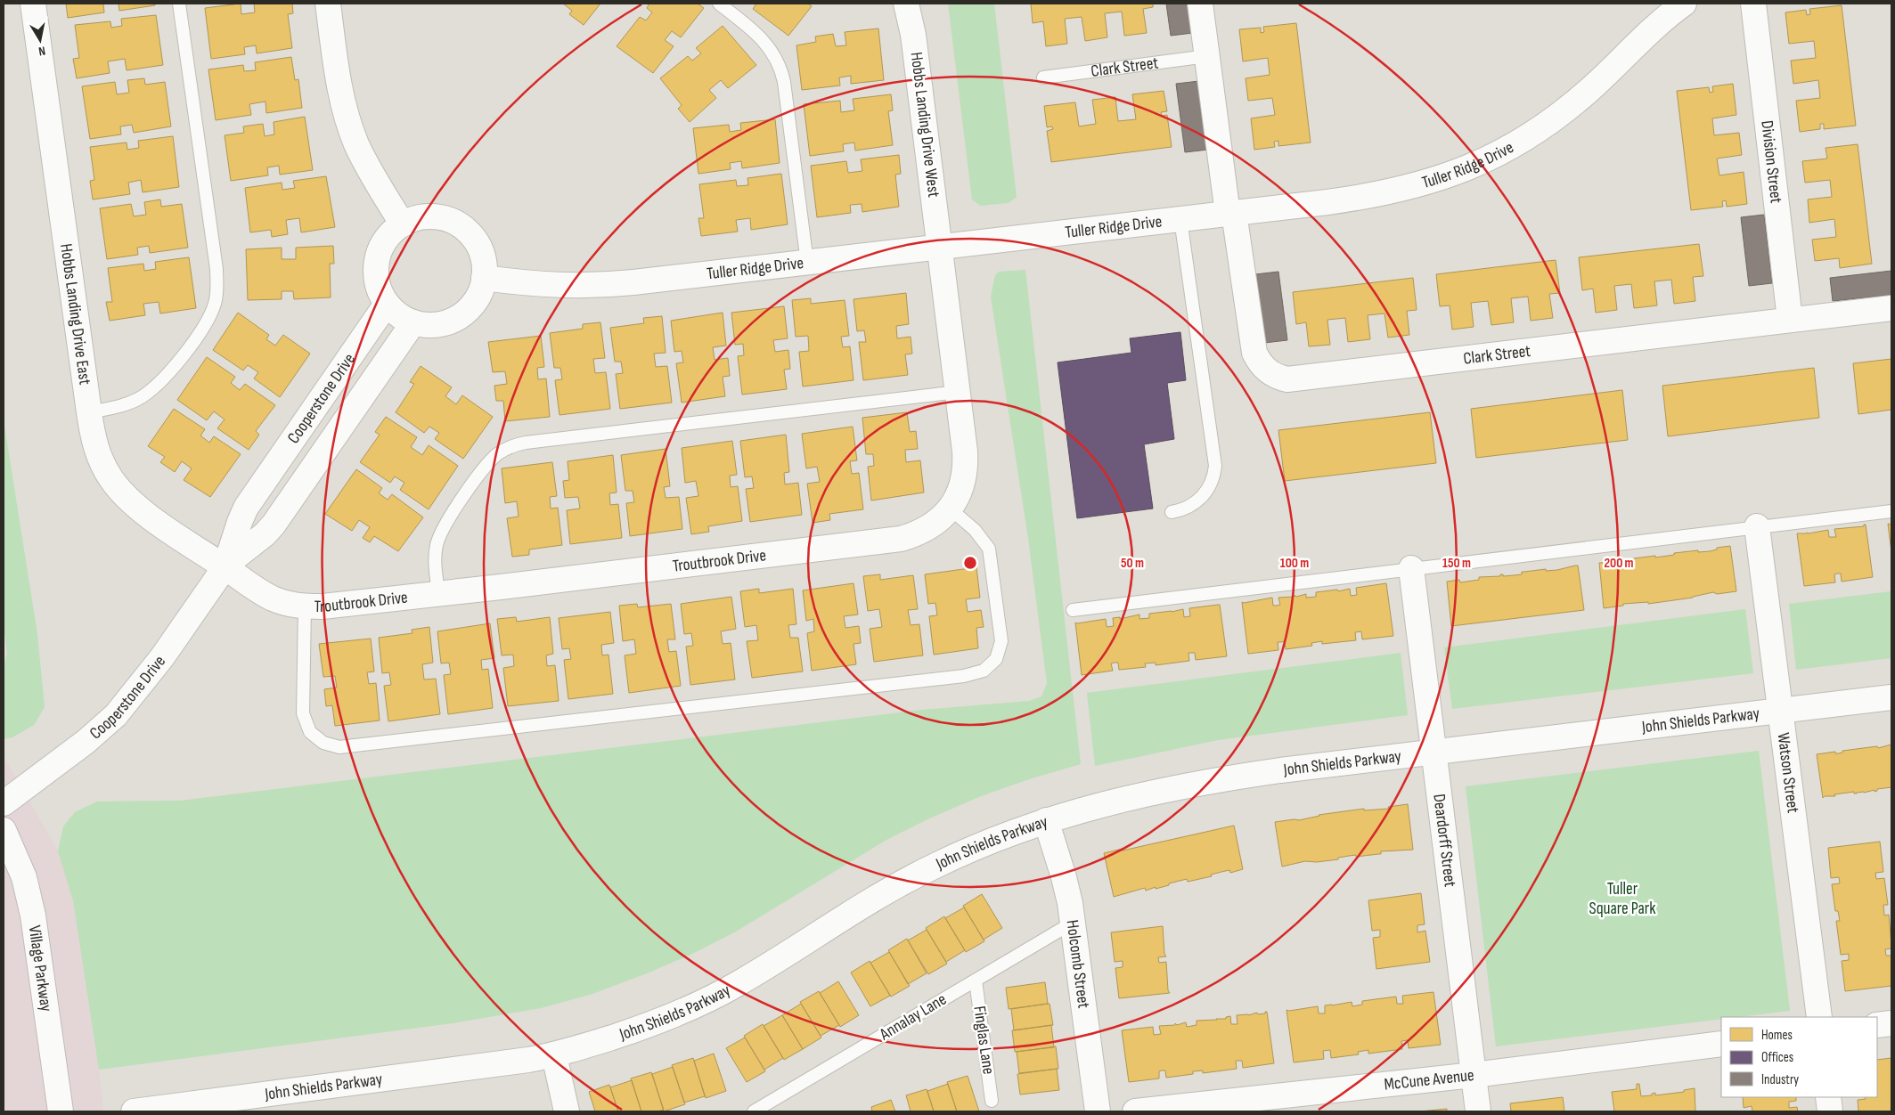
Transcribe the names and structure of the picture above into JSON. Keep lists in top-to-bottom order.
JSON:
{
  "streets": {
    "street": [
      "Clark Street",
      "Hobbs Landing Drive West",
      "Division Street",
      "Tuller Ridge Drive",
      "Hobbs Landing Drive East",
      "Cooperstone Drive",
      "Troutbrook Drive",
      "John Shields Parkway",
      "Watson Street",
      "Deardorff Street",
      "Holcomb Street",
      "Village Parkway",
      "McCune Avenue"
    ],
    "lane": ["Annalay Lane", "Finglas Lane"]
  },
  "crossings": [
    ["Clark Street", "Division Street"],
    ["Clark Street", "Tuller Ridge Drive"],
    ["Hobbs Landing Drive West", "Tuller Ridge Drive"],
    ["Hobbs Landing Drive West", "Troutbrook Drive"],
    ["Tuller Ridge Drive", "Cooperstone Drive"],
    ["Tuller Ridge Drive", "Troutbrook Drive"],
    ["Hobbs Landing Drive East", "Cooperstone Drive"],
    ["Hobbs Landing Drive East", "Troutbrook Drive"],
    ["Cooperstone Drive", "Troutbrook Drive"],
    ["John Shields Parkway", "Watson Street"],
    ["John Shields Parkway", "Deardorff Street"],
    ["John Shields Parkway", "Holcomb Street"],
    ["Deardorff Street", "McCune Avenue"],
    ["Holcomb Street", "Annalay Lane"],
    ["Annalay Lane", "Finglas Lane"]
  ],
  "parks": ["Tuller Square Park"],
  "legend": ["Homes", "Offices", "Industry"],
  "north": "bottom",
  "rings": [
    "50 m",
    "100 m",
    "150 m",
    "200 m"
  ]
}
